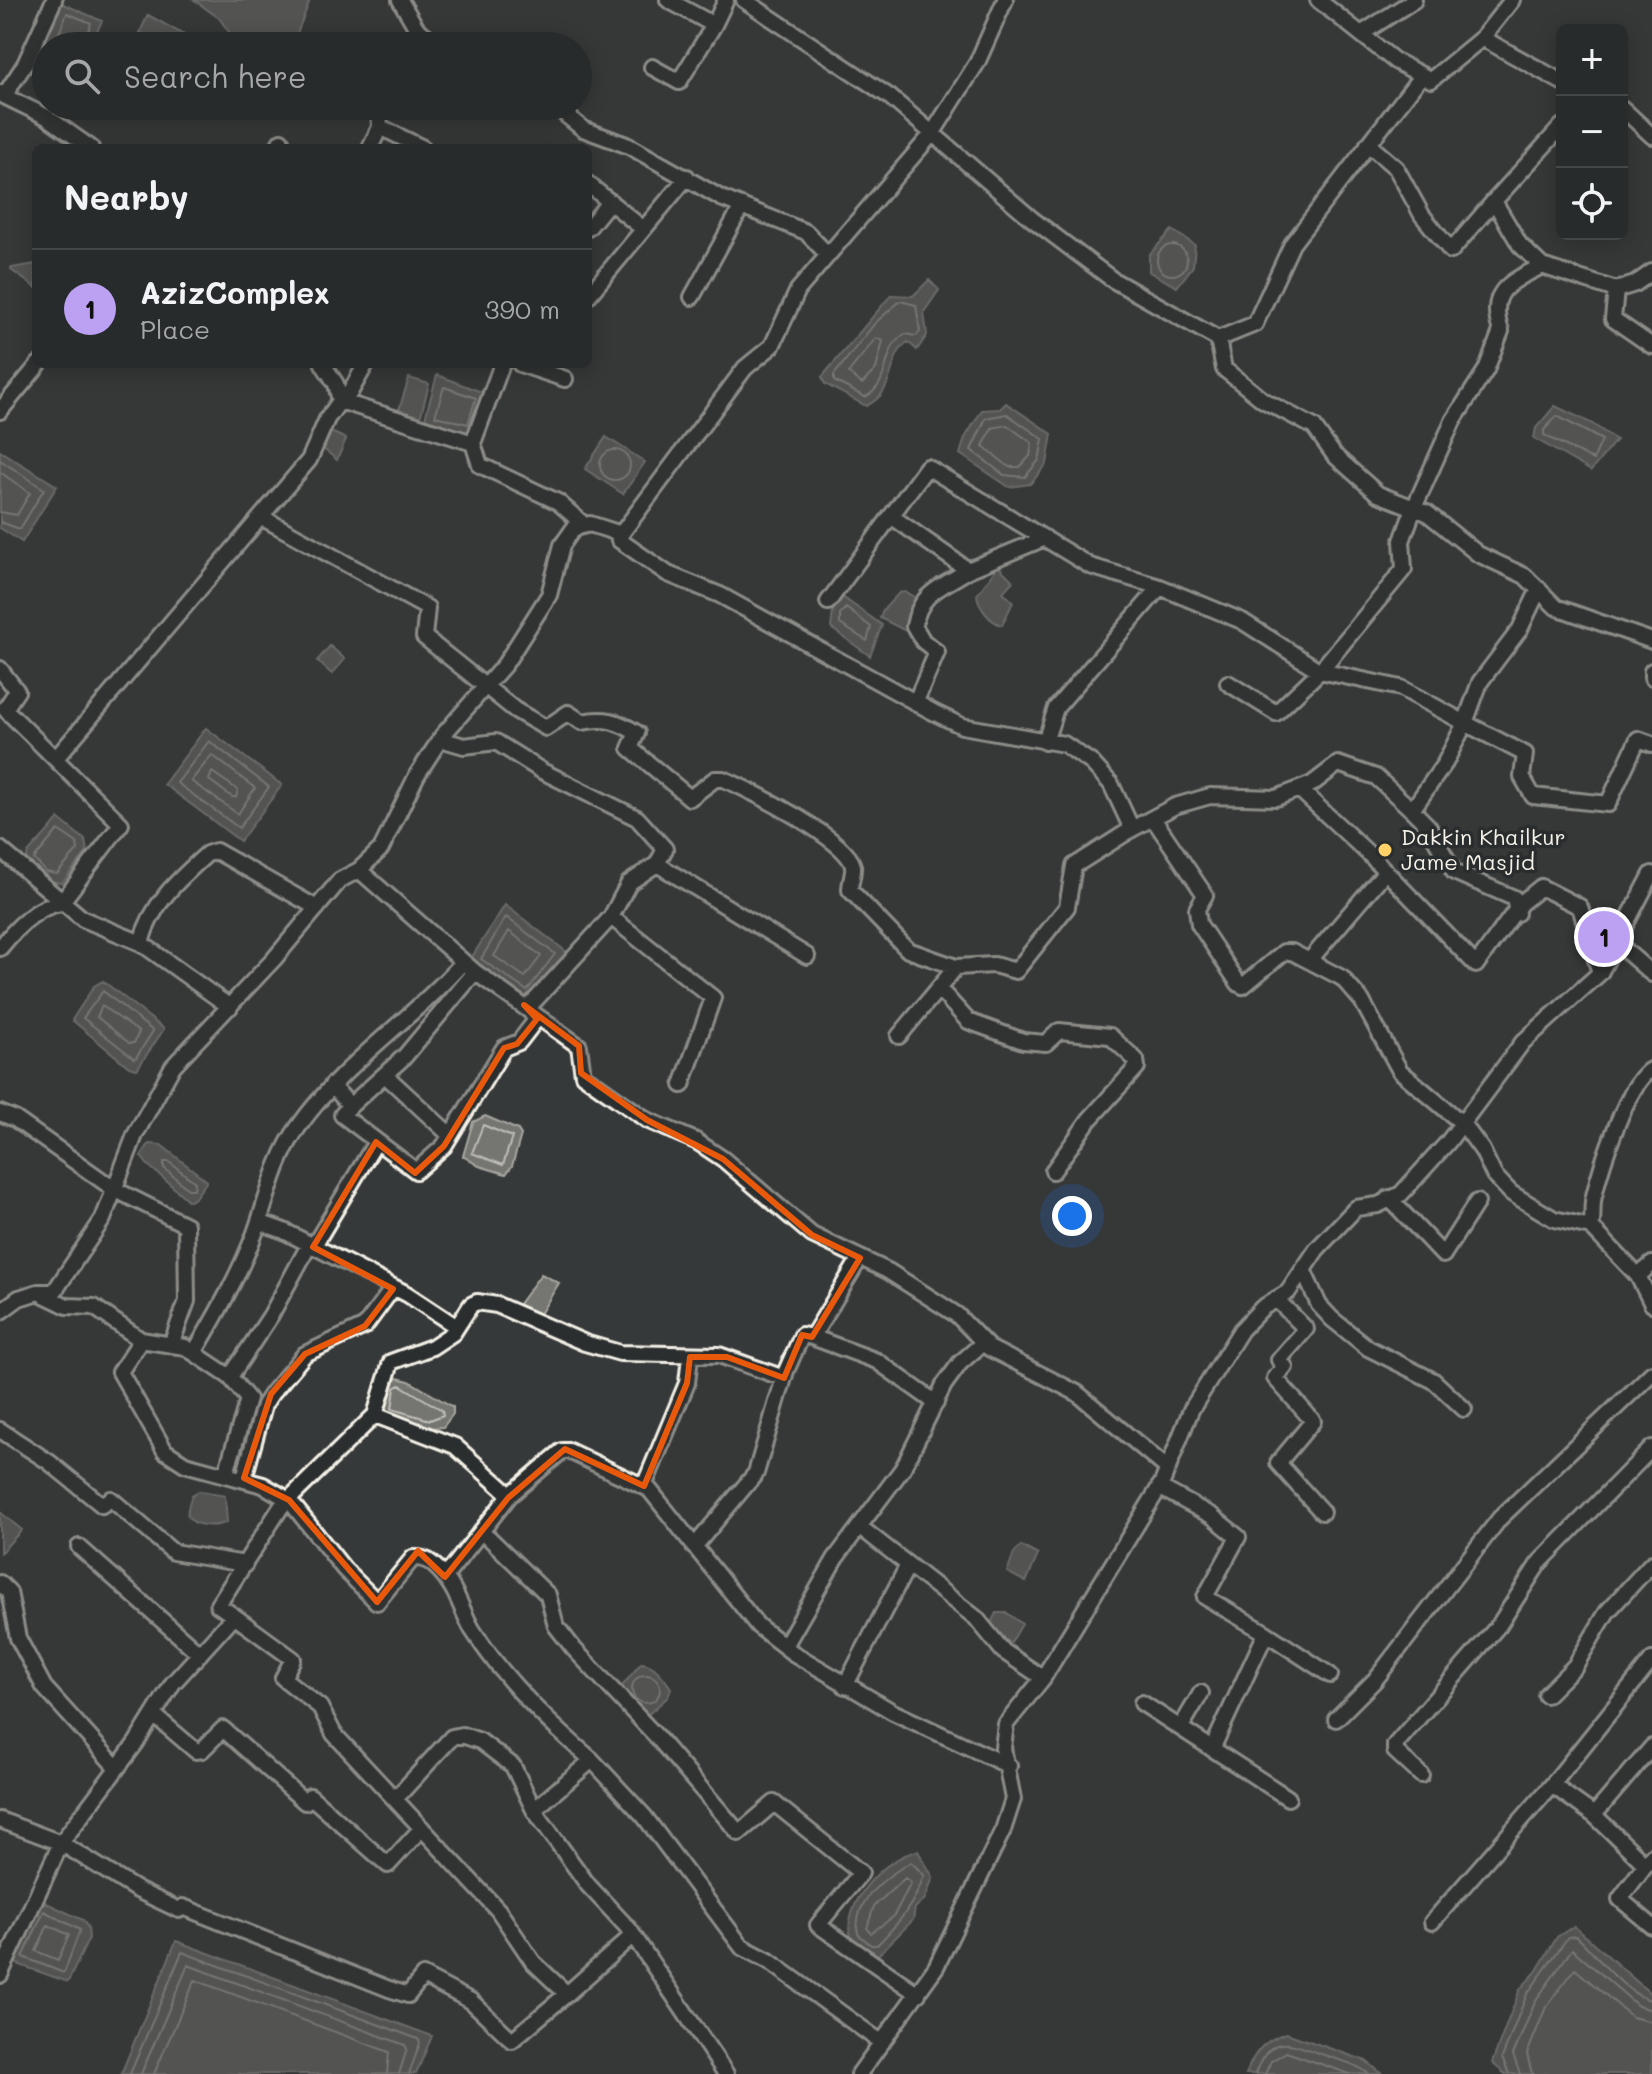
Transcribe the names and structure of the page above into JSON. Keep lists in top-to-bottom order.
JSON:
{
  "places": ["Dakkin Khailkur Jame Masjid"],
  "page": {
    "map_buttons": ["+", "−"],
    "search": "Search here",
    "heading": "Nearby",
    "list": [
      {
        "mark": "1",
        "name": "AzizComplex",
        "note": "Place",
        "value": "390 m"
      }
    ],
    "pins": "1"
  }
}
